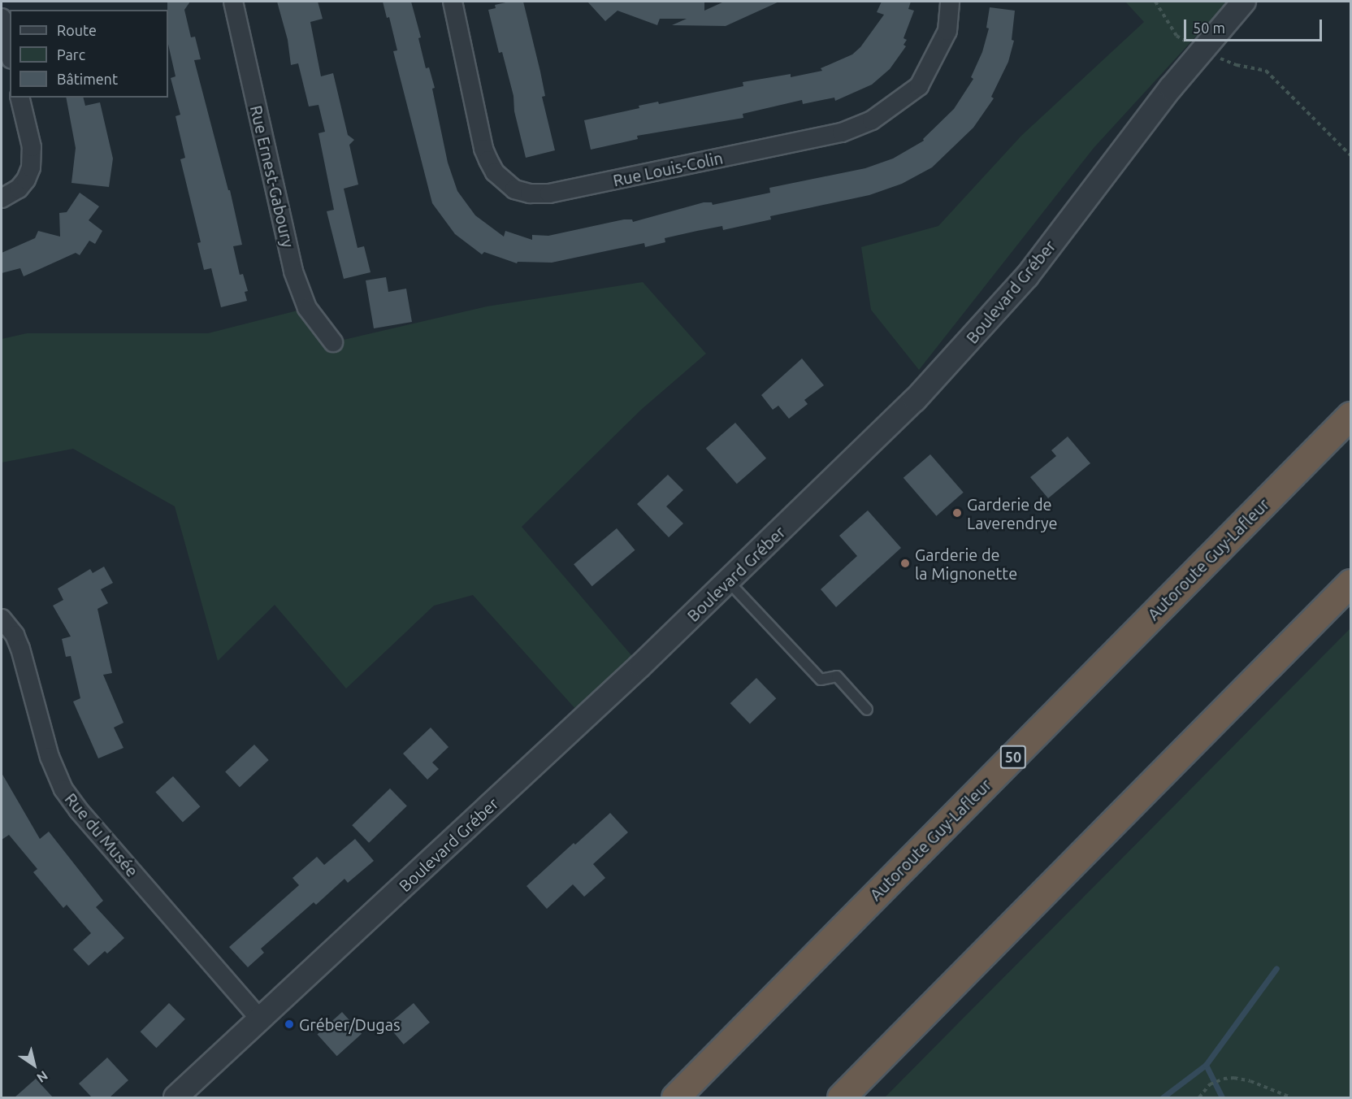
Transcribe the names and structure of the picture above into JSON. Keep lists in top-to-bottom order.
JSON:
{
  "streets": {
    "highway": ["Autoroute Guy-Lafleur", "50"],
    "street": [
      "Rue Louis-Colin",
      "Rue Ernest-Gaboury",
      "Boulevard Gréber",
      "Rue du Musée"
    ]
  },
  "crossings": [
    ["Boulevard Gréber", "Rue du Musée"]
  ],
  "places": ["Garderie de Laverendrye", "Garderie de la Mignonette", "Gréber/Dugas"],
  "legend": ["Route", "Parc", "Bâtiment"],
  "scale_bar": "50 m",
  "north": "bottom right"
}
